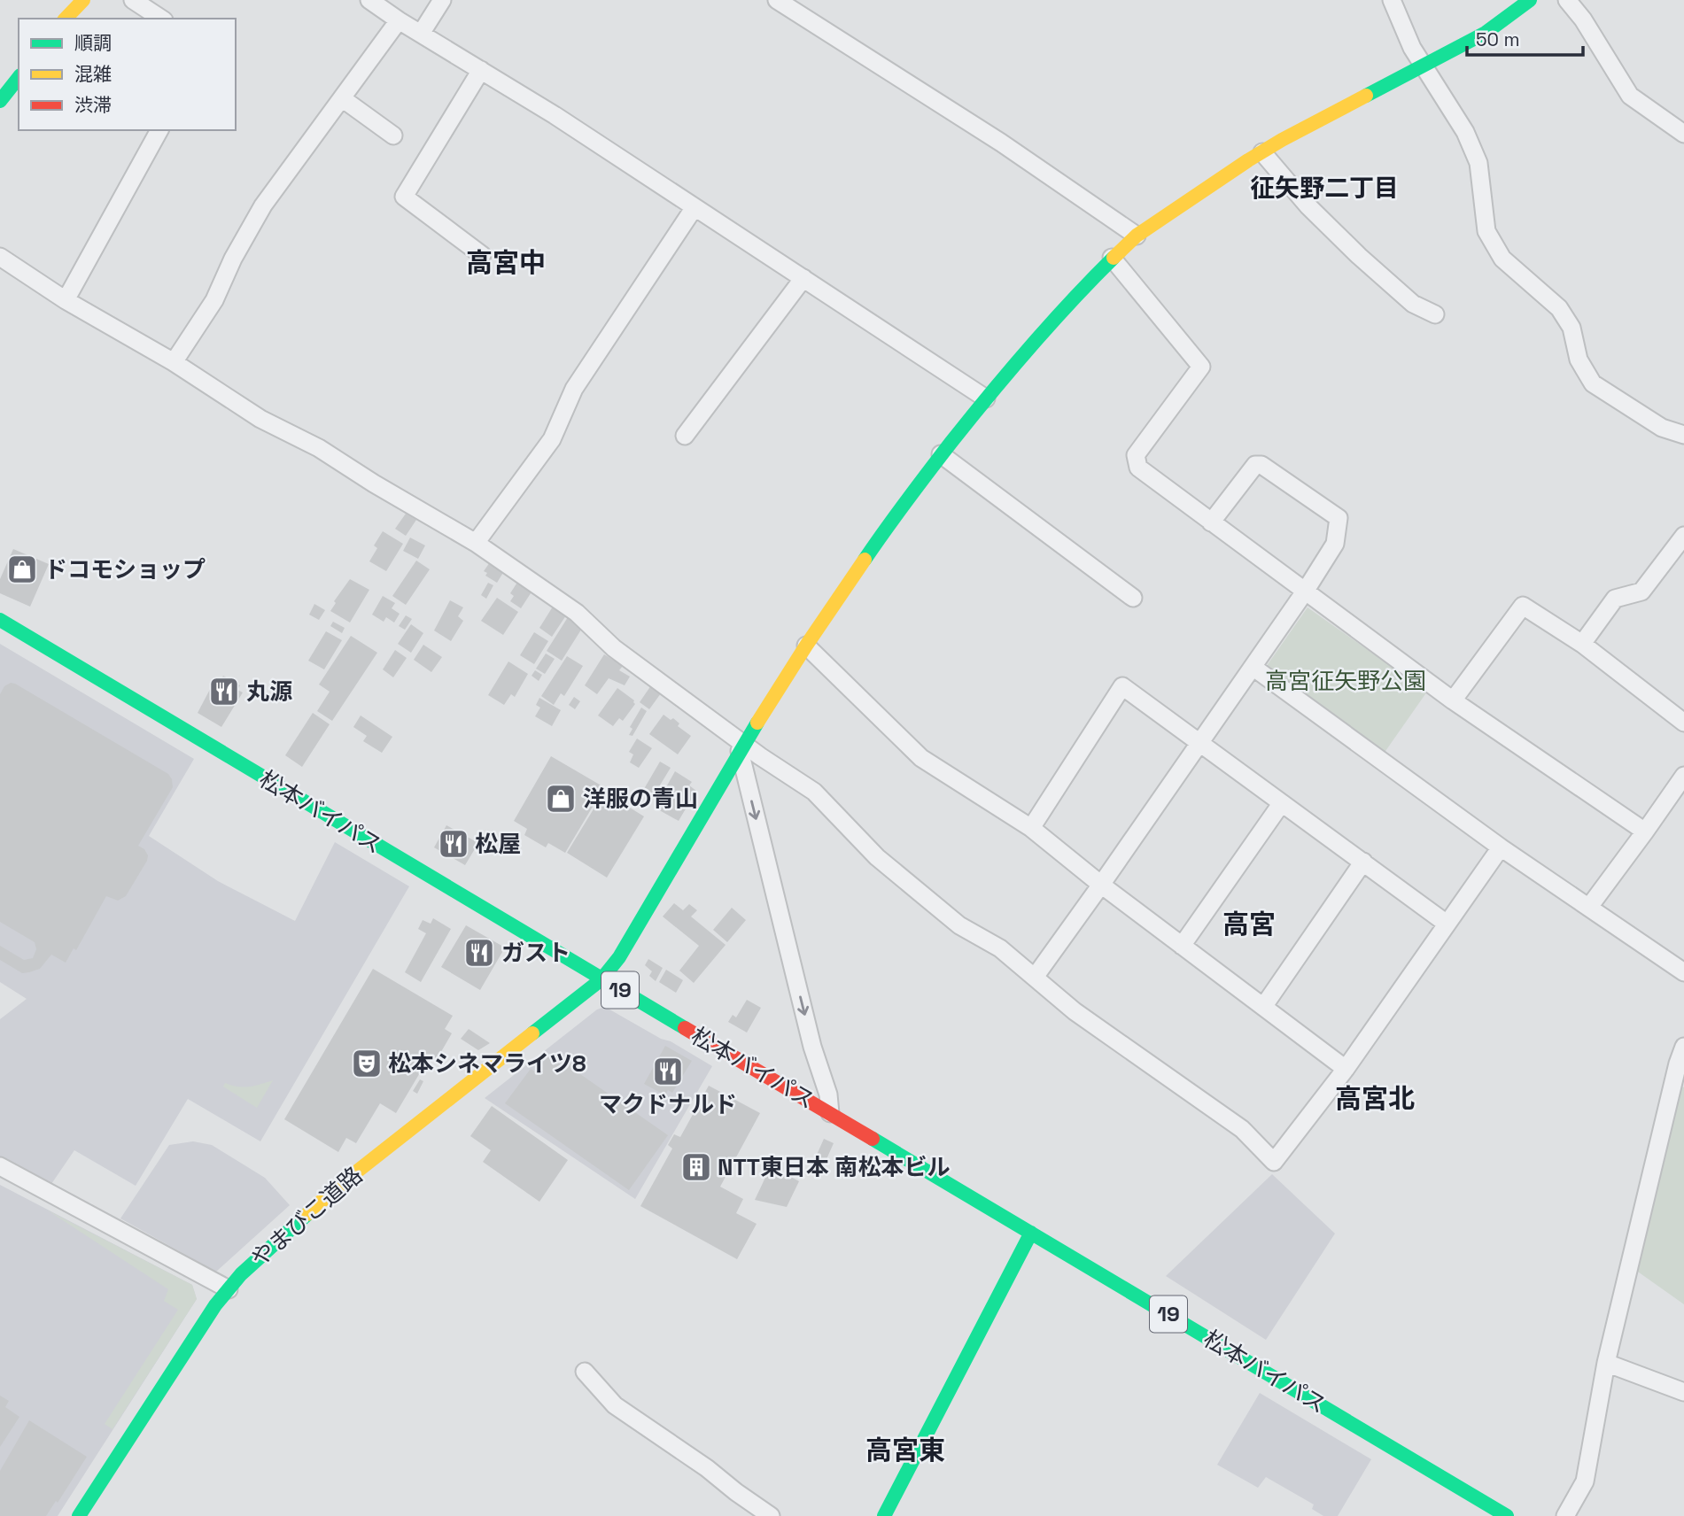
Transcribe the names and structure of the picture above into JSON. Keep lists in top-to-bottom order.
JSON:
{
  "streets": {
    "main road": ["松本バイパス", "19", "やまびこ道路"]
  },
  "crossings": [
    ["松本バイパス", "やまびこ道路"]
  ],
  "districts": [
    "征矢野二丁目",
    "高宮中",
    "高宮",
    "高宮北",
    "高宮東"
  ],
  "parks": ["高宮征矢野公園"],
  "places": {
    "shop": ["ドコモショップ", "洋服の青山"],
    "restaurant": [
      "丸源",
      "松屋",
      "ガスト",
      "マクドナルド"
    ],
    "theatre": ["松本シネマライツ8"],
    "building": ["NTT東日本 南松本ビル"]
  },
  "legend": ["順調", "混雑", "渋滞"],
  "scale_bar": "50 m"
}
